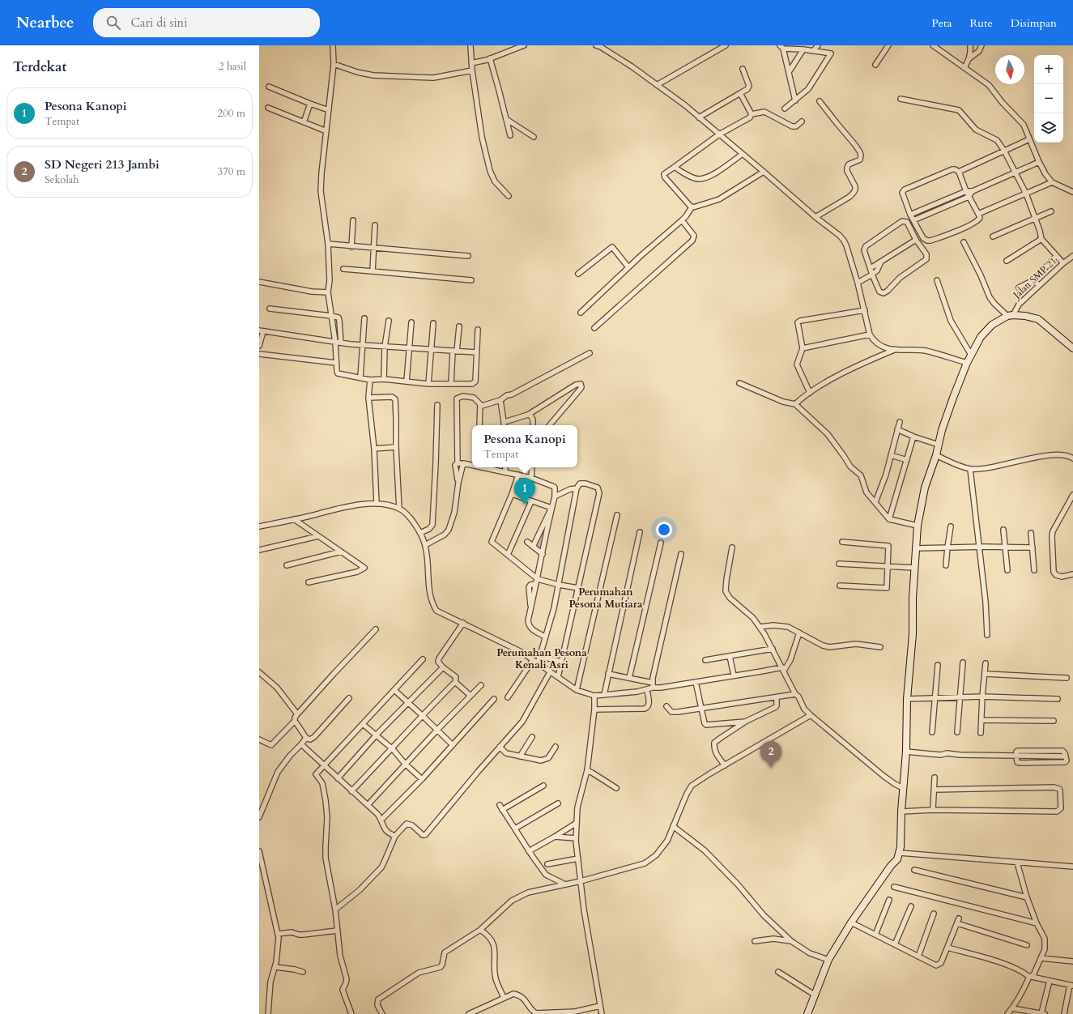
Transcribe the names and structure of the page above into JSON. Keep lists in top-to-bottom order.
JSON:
{
  "streets": {
    "street": ["Jalan SMP 21"]
  },
  "districts": ["Perumahan Pesona Mutiara", "Perumahan Pesona Kenali Asri"],
  "north": "bottom",
  "page": {
    "header": "Nearbee",
    "search": "Cari di sini",
    "nav": ["Peta", "Rute", "Disimpan"],
    "heading": ["Terdekat", "2 hasil"],
    "map_buttons": ["+", "−"],
    "list": [
      {
        "mark": "1",
        "name": "Pesona Kanopi",
        "note": "Tempat",
        "value": "200 m"
      },
      {
        "mark": "2",
        "name": "SD Negeri 213 Jambi",
        "note": "Sekolah",
        "value": "370 m"
      }
    ],
    "popup": ["Pesona Kanopi", "Tempat"],
    "pins": ["1", "2"]
  }
}
